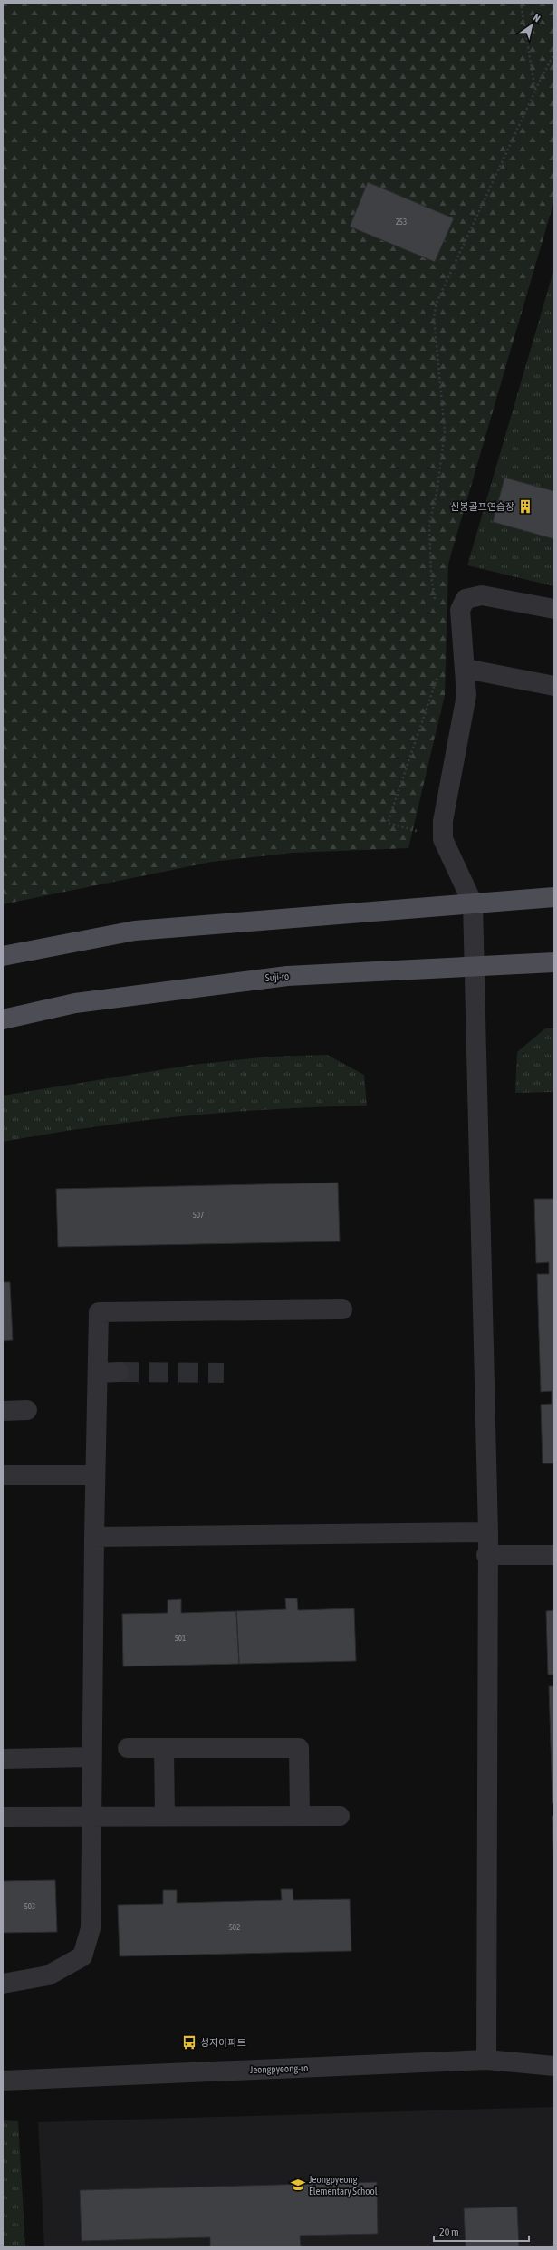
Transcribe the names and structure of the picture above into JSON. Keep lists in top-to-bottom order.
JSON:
{
  "streets": {
    "main road": ["Suji-ro"],
    "street": ["Jeongpyeong-ro"]
  },
  "places": {
    "building": ["신봉골프연습장"],
    "bus stop": ["성지아파트"],
    "school or university": ["Jeongpyeong Elementary School"]
  },
  "house_numbers": [
    "253",
    "507",
    "501",
    "503",
    "502"
  ],
  "scale_bar": "20 m",
  "north": "top right"
}
